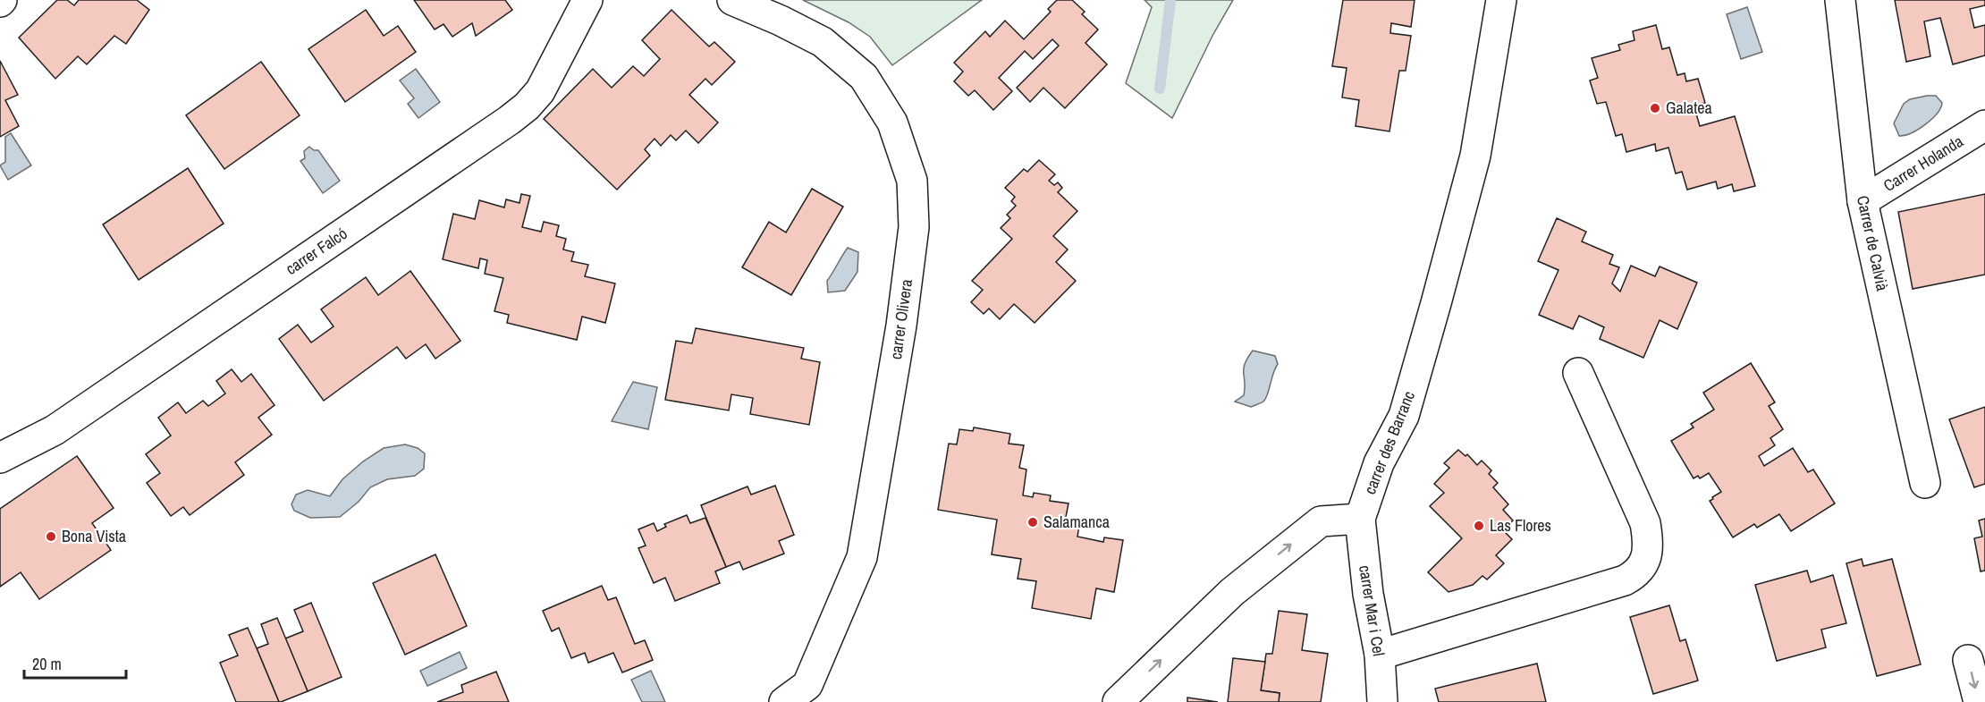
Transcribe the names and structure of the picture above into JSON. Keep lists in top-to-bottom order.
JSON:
{
  "streets": {
    "street": [
      "Carrer Holanda",
      "Carrer de Calvià",
      "carrer Falcó",
      "carrer Olivera",
      "carrer des Barranc",
      "carrer Mar i Cel"
    ]
  },
  "crossings": [
    ["Carrer Holanda", "Carrer de Calvià"],
    ["carrer des Barranc", "carrer Mar i Cel"]
  ],
  "places": [
    "Galatea",
    "Salamanca",
    "Las Flores",
    "Bona Vista"
  ],
  "scale_bar": "20 m"
}
